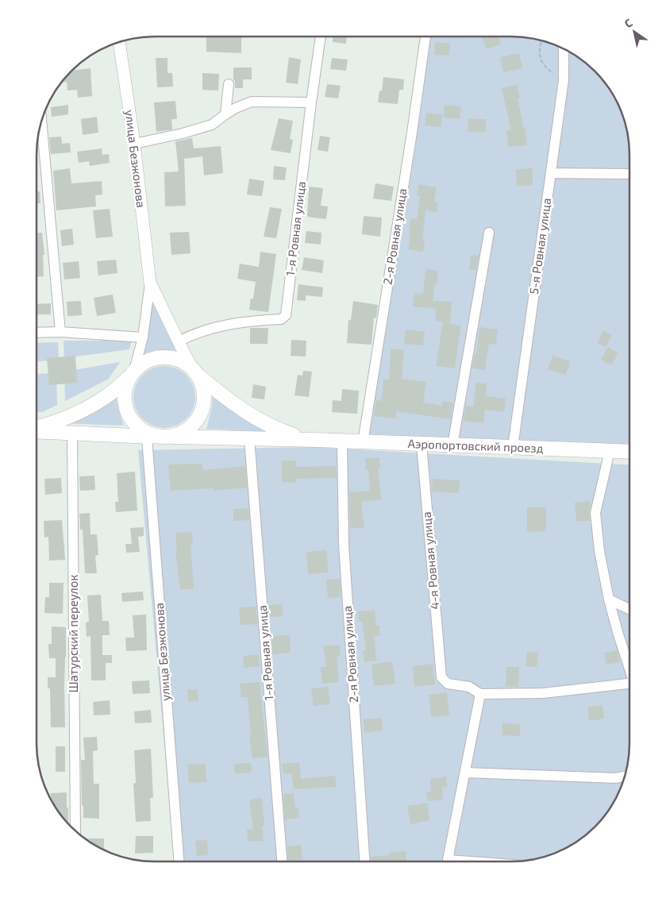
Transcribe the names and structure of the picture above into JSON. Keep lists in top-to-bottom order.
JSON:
{
  "streets": {
    "main road": ["Аэропортовский проезд"],
    "street": [
      "улица Безжонова",
      "1-я Ровная улица",
      "2-я Ровная улица",
      "5-я Ровная улица",
      "4-я Ровная улица",
      "Шатурский переулок"
    ]
  },
  "crossings": [
    ["улица Безжонова", "1-я Ровная улица"],
    ["2-я Ровная улица", "Аэропортовский проезд"],
    ["5-я Ровная улица", "Аэропортовский проезд"],
    ["Аэропортовский проезд", "4-я Ровная улица"]
  ],
  "north": "top left"
}
